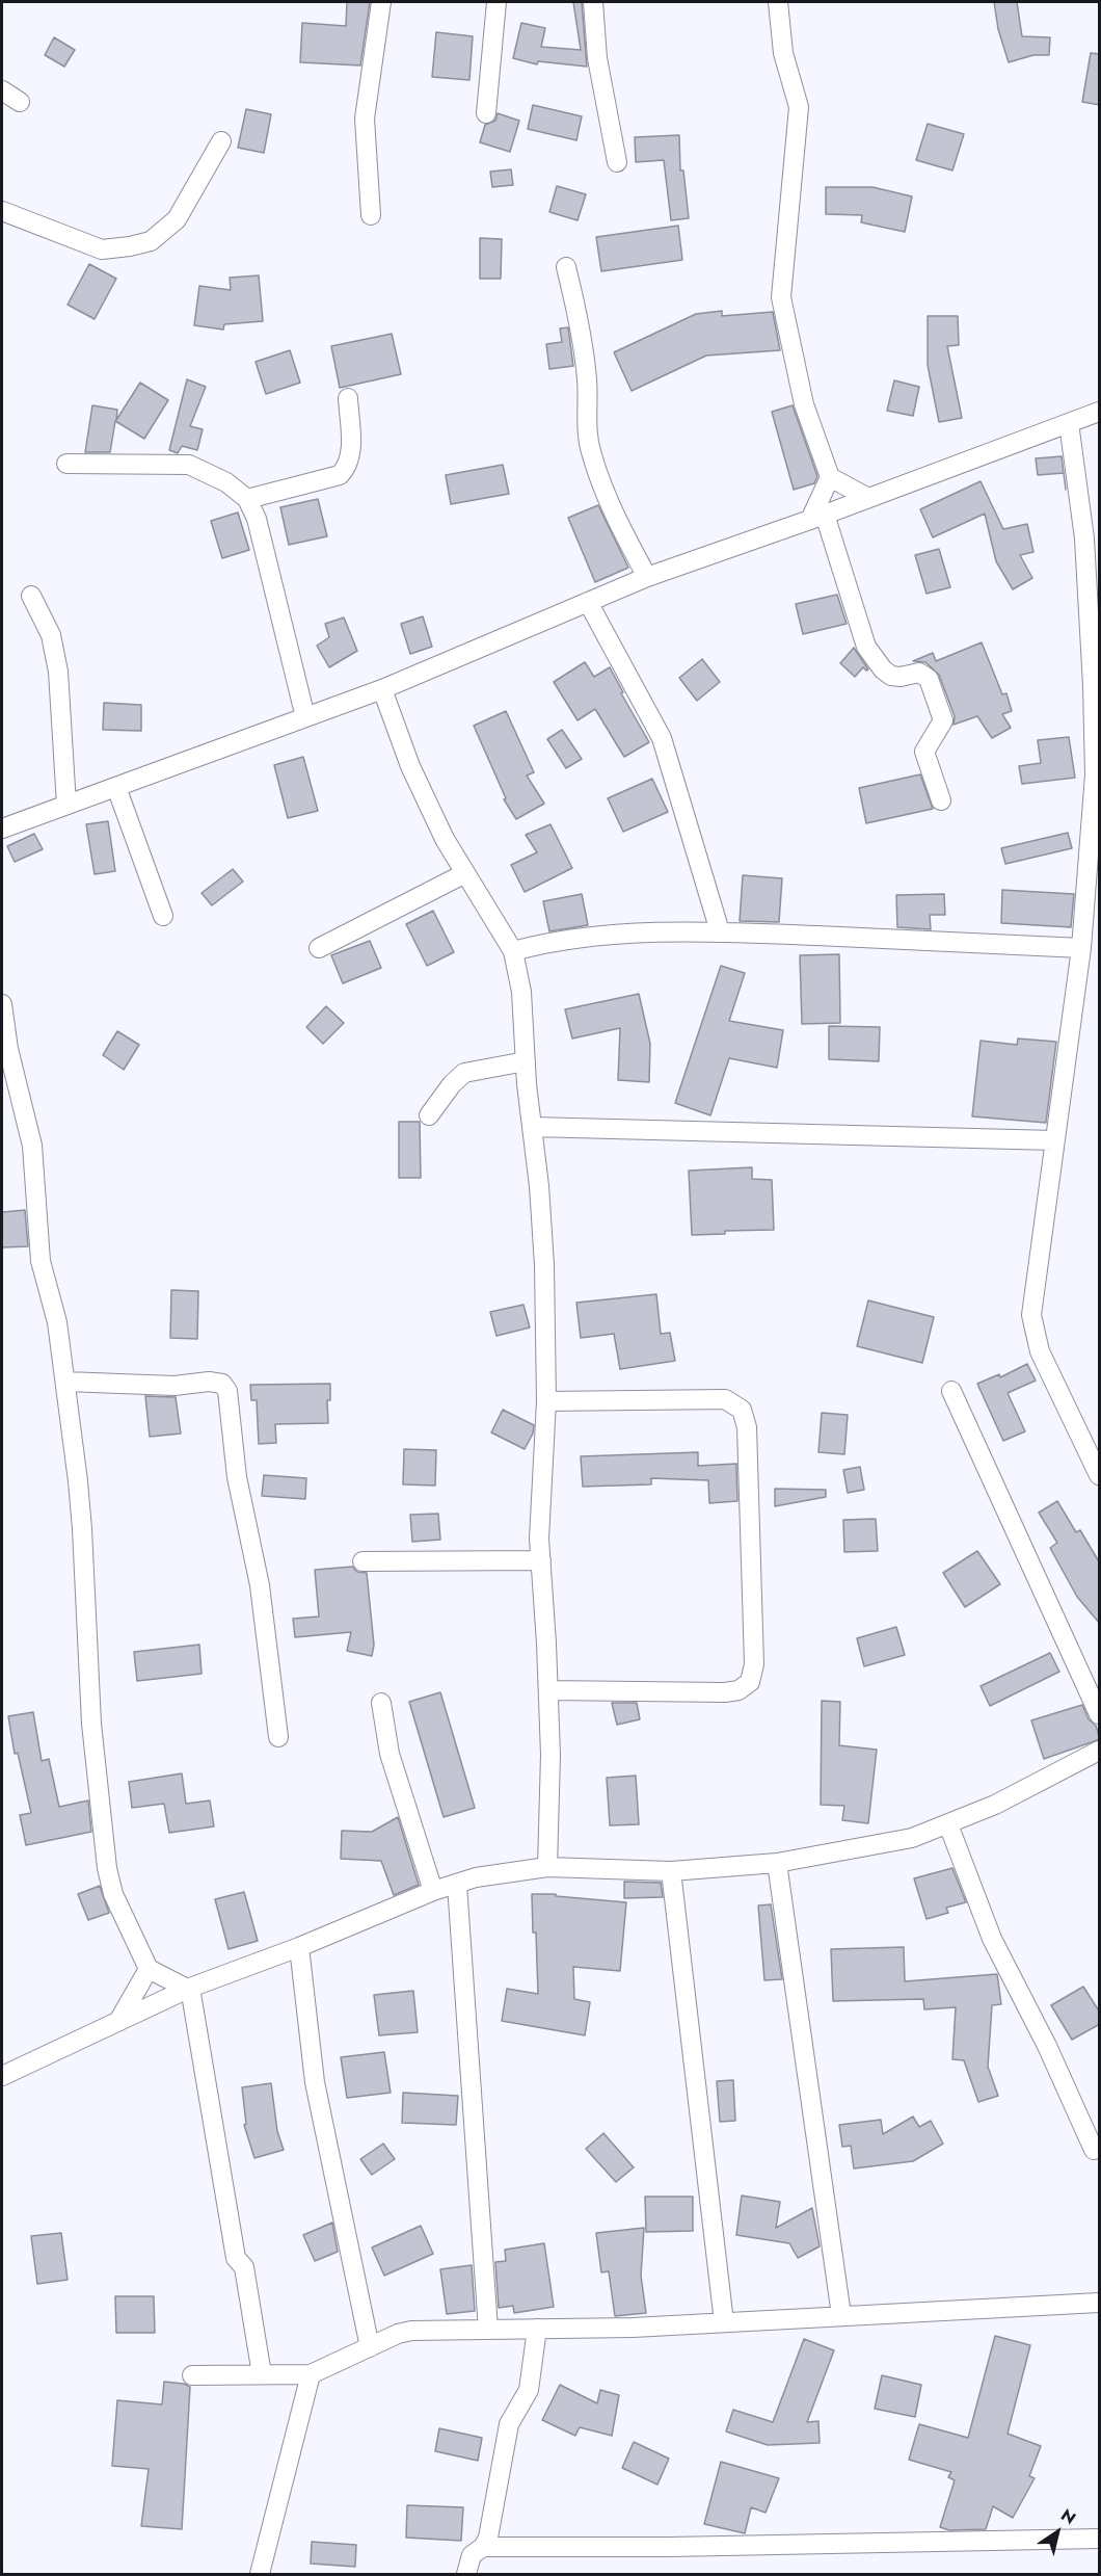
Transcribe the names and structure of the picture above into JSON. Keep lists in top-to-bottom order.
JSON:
{
  "north": "top right"
}
